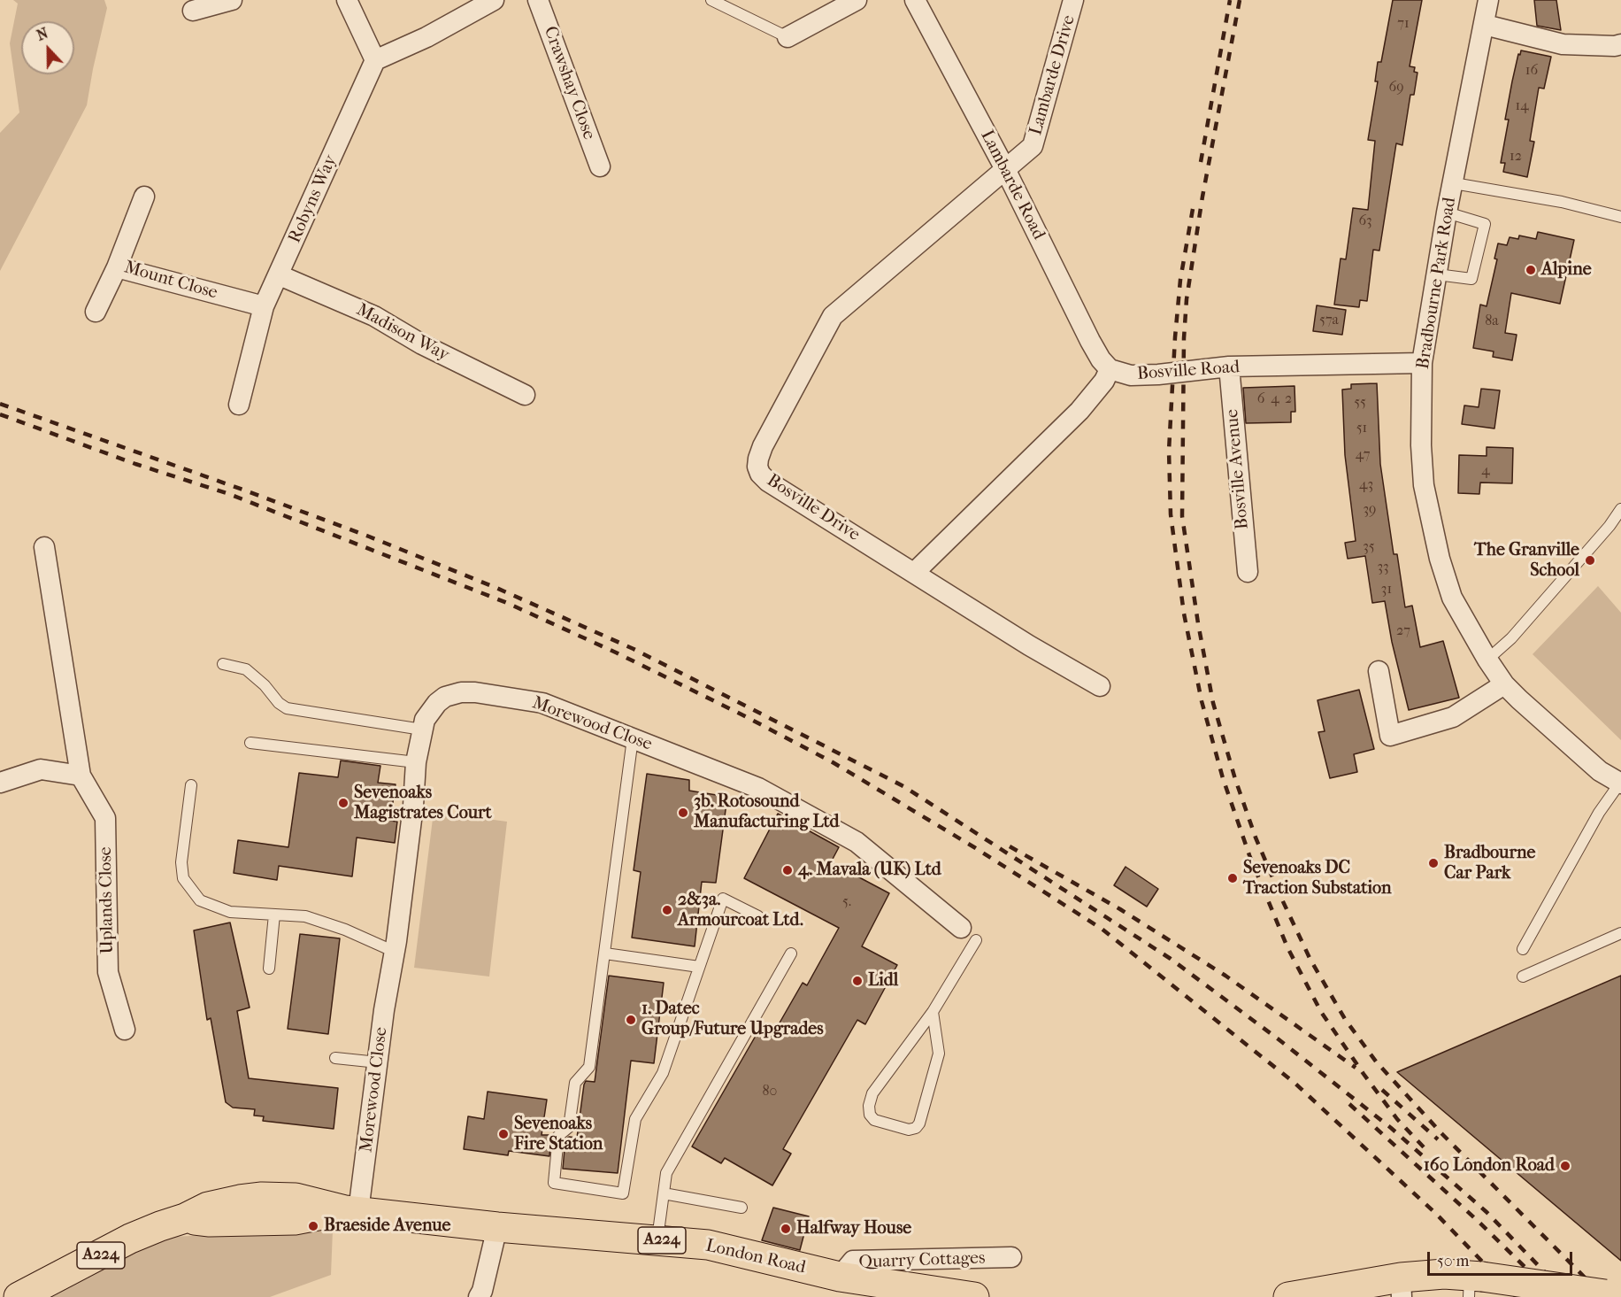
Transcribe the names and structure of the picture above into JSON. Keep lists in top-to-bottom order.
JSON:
{
  "streets": {
    "main road": ["A224", "London Road"],
    "street": [
      "Lambarde Drive",
      "Crawshay Close",
      "Lambarde Road",
      "Robyns Way",
      "Mount Close",
      "Bradbourne Park Road",
      "Madison Way",
      "Bosville Road",
      "Bosville Avenue",
      "Bosville Drive",
      "Morewood Close",
      "Uplands Close",
      "Quarry Cottages"
    ]
  },
  "crossings": [
    ["Lambarde Drive", "Lambarde Road"],
    ["Lambarde Drive", "Bosville Drive"],
    ["Lambarde Road", "Bosville Road"],
    ["Lambarde Road", "Bosville Drive"],
    ["Robyns Way", "Mount Close"],
    ["Robyns Way", "Madison Way"],
    ["Bradbourne Park Road", "Bosville Road"],
    ["Bosville Road", "Bosville Avenue"],
    ["Morewood Close", "London Road"],
    ["London Road", "Quarry Cottages"]
  ],
  "places": [
    "Alpine",
    "The Granville School",
    "Sevenoaks Magistrates Court",
    "3b. Rotosound Manufacturing Ltd",
    "Bradbourne Car Park",
    "4. Mavala (UK) Ltd",
    "Sevenoaks DC Traction Substation",
    "2&3a. Armourcoat Ltd.",
    "Lidl",
    "1. Datec Group/Future Upgrades",
    "Sevenoaks Fire Station",
    "160 London Road",
    "Braeside Avenue",
    "Halfway House"
  ],
  "house_numbers": [
    "71",
    "16",
    "69",
    "14",
    "12",
    "63",
    "57a",
    "8a",
    "6",
    "4",
    "2",
    "55",
    "51",
    "47",
    "4",
    "43",
    "39",
    "35",
    "33",
    "31",
    "27",
    "5.",
    "80"
  ],
  "scale_bar": "50 m",
  "north": "top"
}
